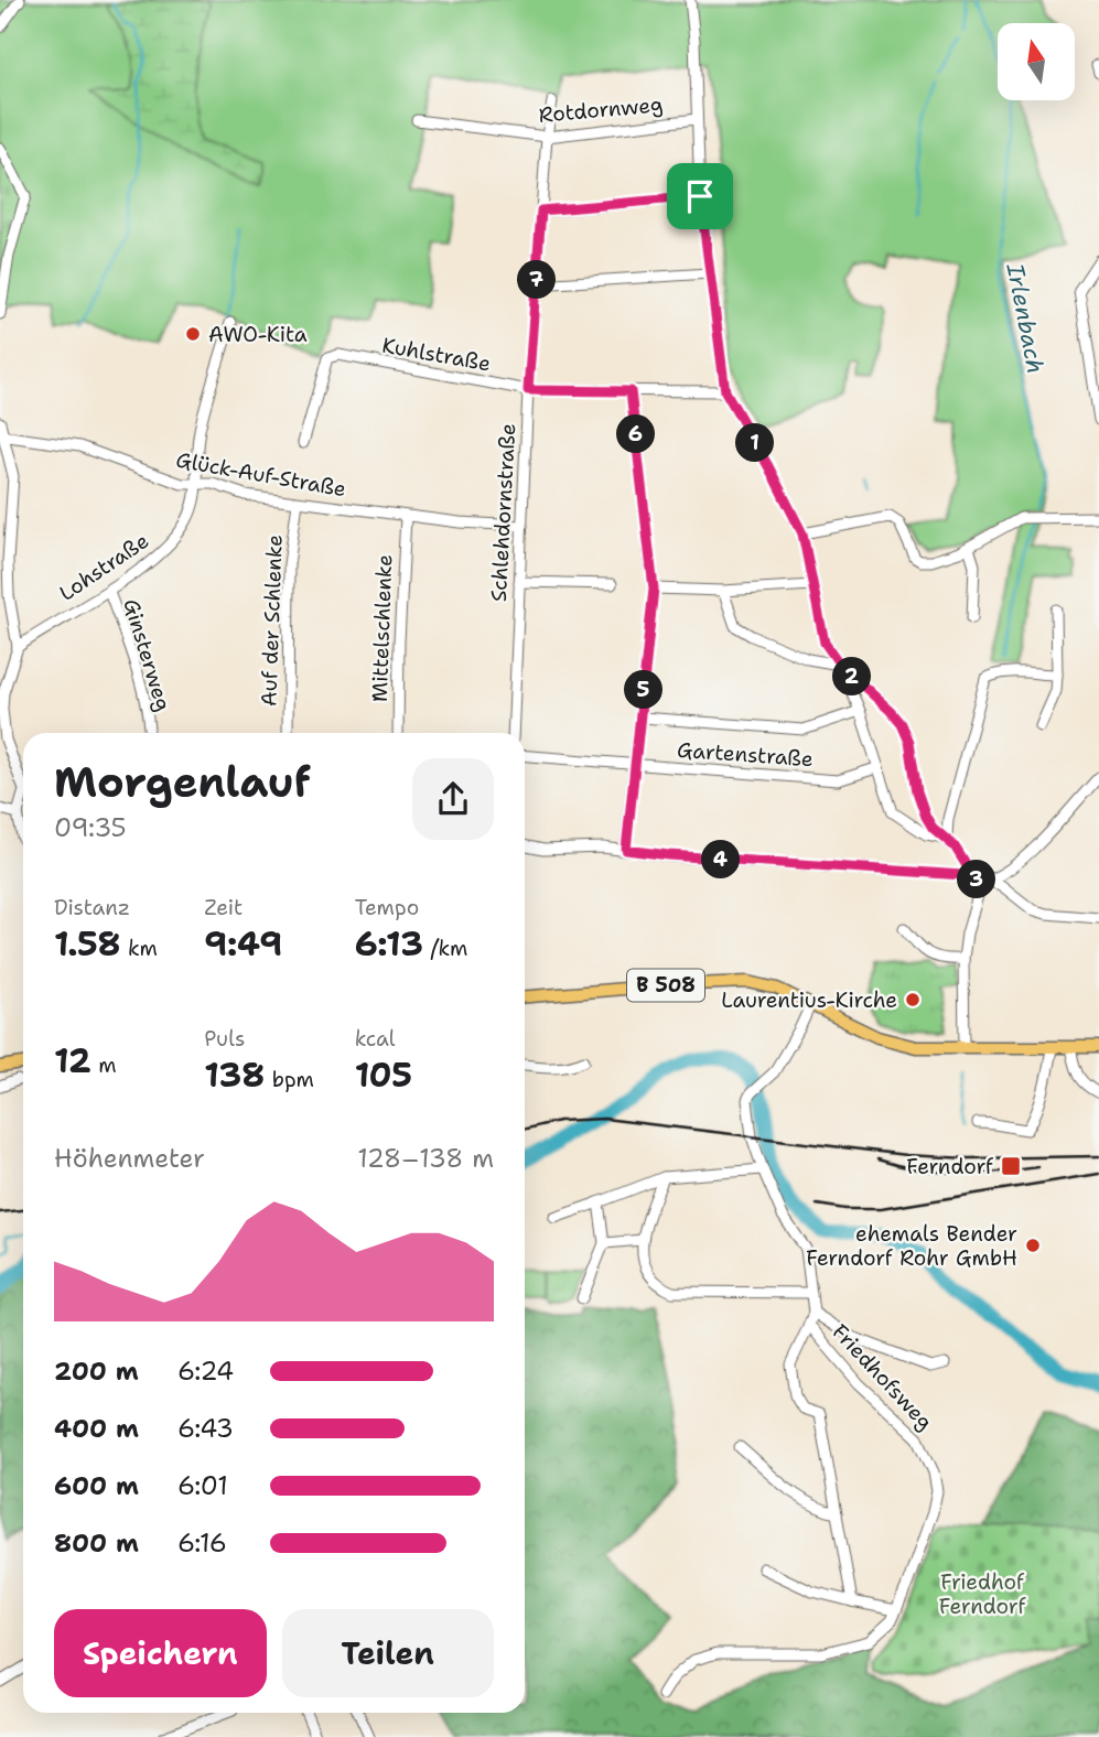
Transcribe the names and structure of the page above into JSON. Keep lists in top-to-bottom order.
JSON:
{
  "streets": {
    "main road": ["B 508"],
    "street": [
      "Rotdornweg",
      "Kuhlstraße",
      "Glück-Auf-Straße",
      "Schlehdornstraße",
      "Lohstraße",
      "Auf der Schlenke",
      "Mittelschlenke",
      "Ginsterweg",
      "Gartenstraße",
      "Friedhofsweg"
    ]
  },
  "crossings": [
    ["Rotdornweg", "Schlehdornstraße"],
    ["Kuhlstraße", "Schlehdornstraße"],
    ["Glück-Auf-Straße", "Schlehdornstraße"],
    ["Glück-Auf-Straße", "Lohstraße"],
    ["Glück-Auf-Straße", "Auf der Schlenke"],
    ["Glück-Auf-Straße", "Mittelschlenke"],
    ["Lohstraße", "Ginsterweg"],
    ["B 508", "Friedhofsweg"]
  ],
  "water": ["Irlenbach"],
  "parks": ["Friedhof Ferndorf"],
  "places": {
    "other": ["AWO-Kita", "Laurentius-Kirche", "ehemals Bender Ferndorf Rohr GmbH"],
    "transit": ["Ferndorf"]
  },
  "north": "top",
  "page": {
    "pins": [
      "7",
      "6",
      "1",
      "2",
      "5",
      "4",
      "3"
    ],
    "heading": ["Morgenlauf", "09:35"],
    "stats": [
      ["Distanz", "1.58 km"],
      ["Zeit", "9:49"],
      ["Tempo", "6:13 /km"],
      ["12 m"],
      ["Puls", "138 bpm"],
      ["kcal", "105"]
    ],
    "chart": ["Höhenmeter", "128–138 m"],
    "list": [
      {
        "name": "200 m",
        "note": "6:24"
      },
      {
        "name": "400 m",
        "note": "6:43"
      },
      {
        "name": "600 m",
        "note": "6:01"
      },
      {
        "name": "800 m",
        "note": "6:16"
      }
    ],
    "buttons": ["Speichern", "Teilen"]
  }
}
